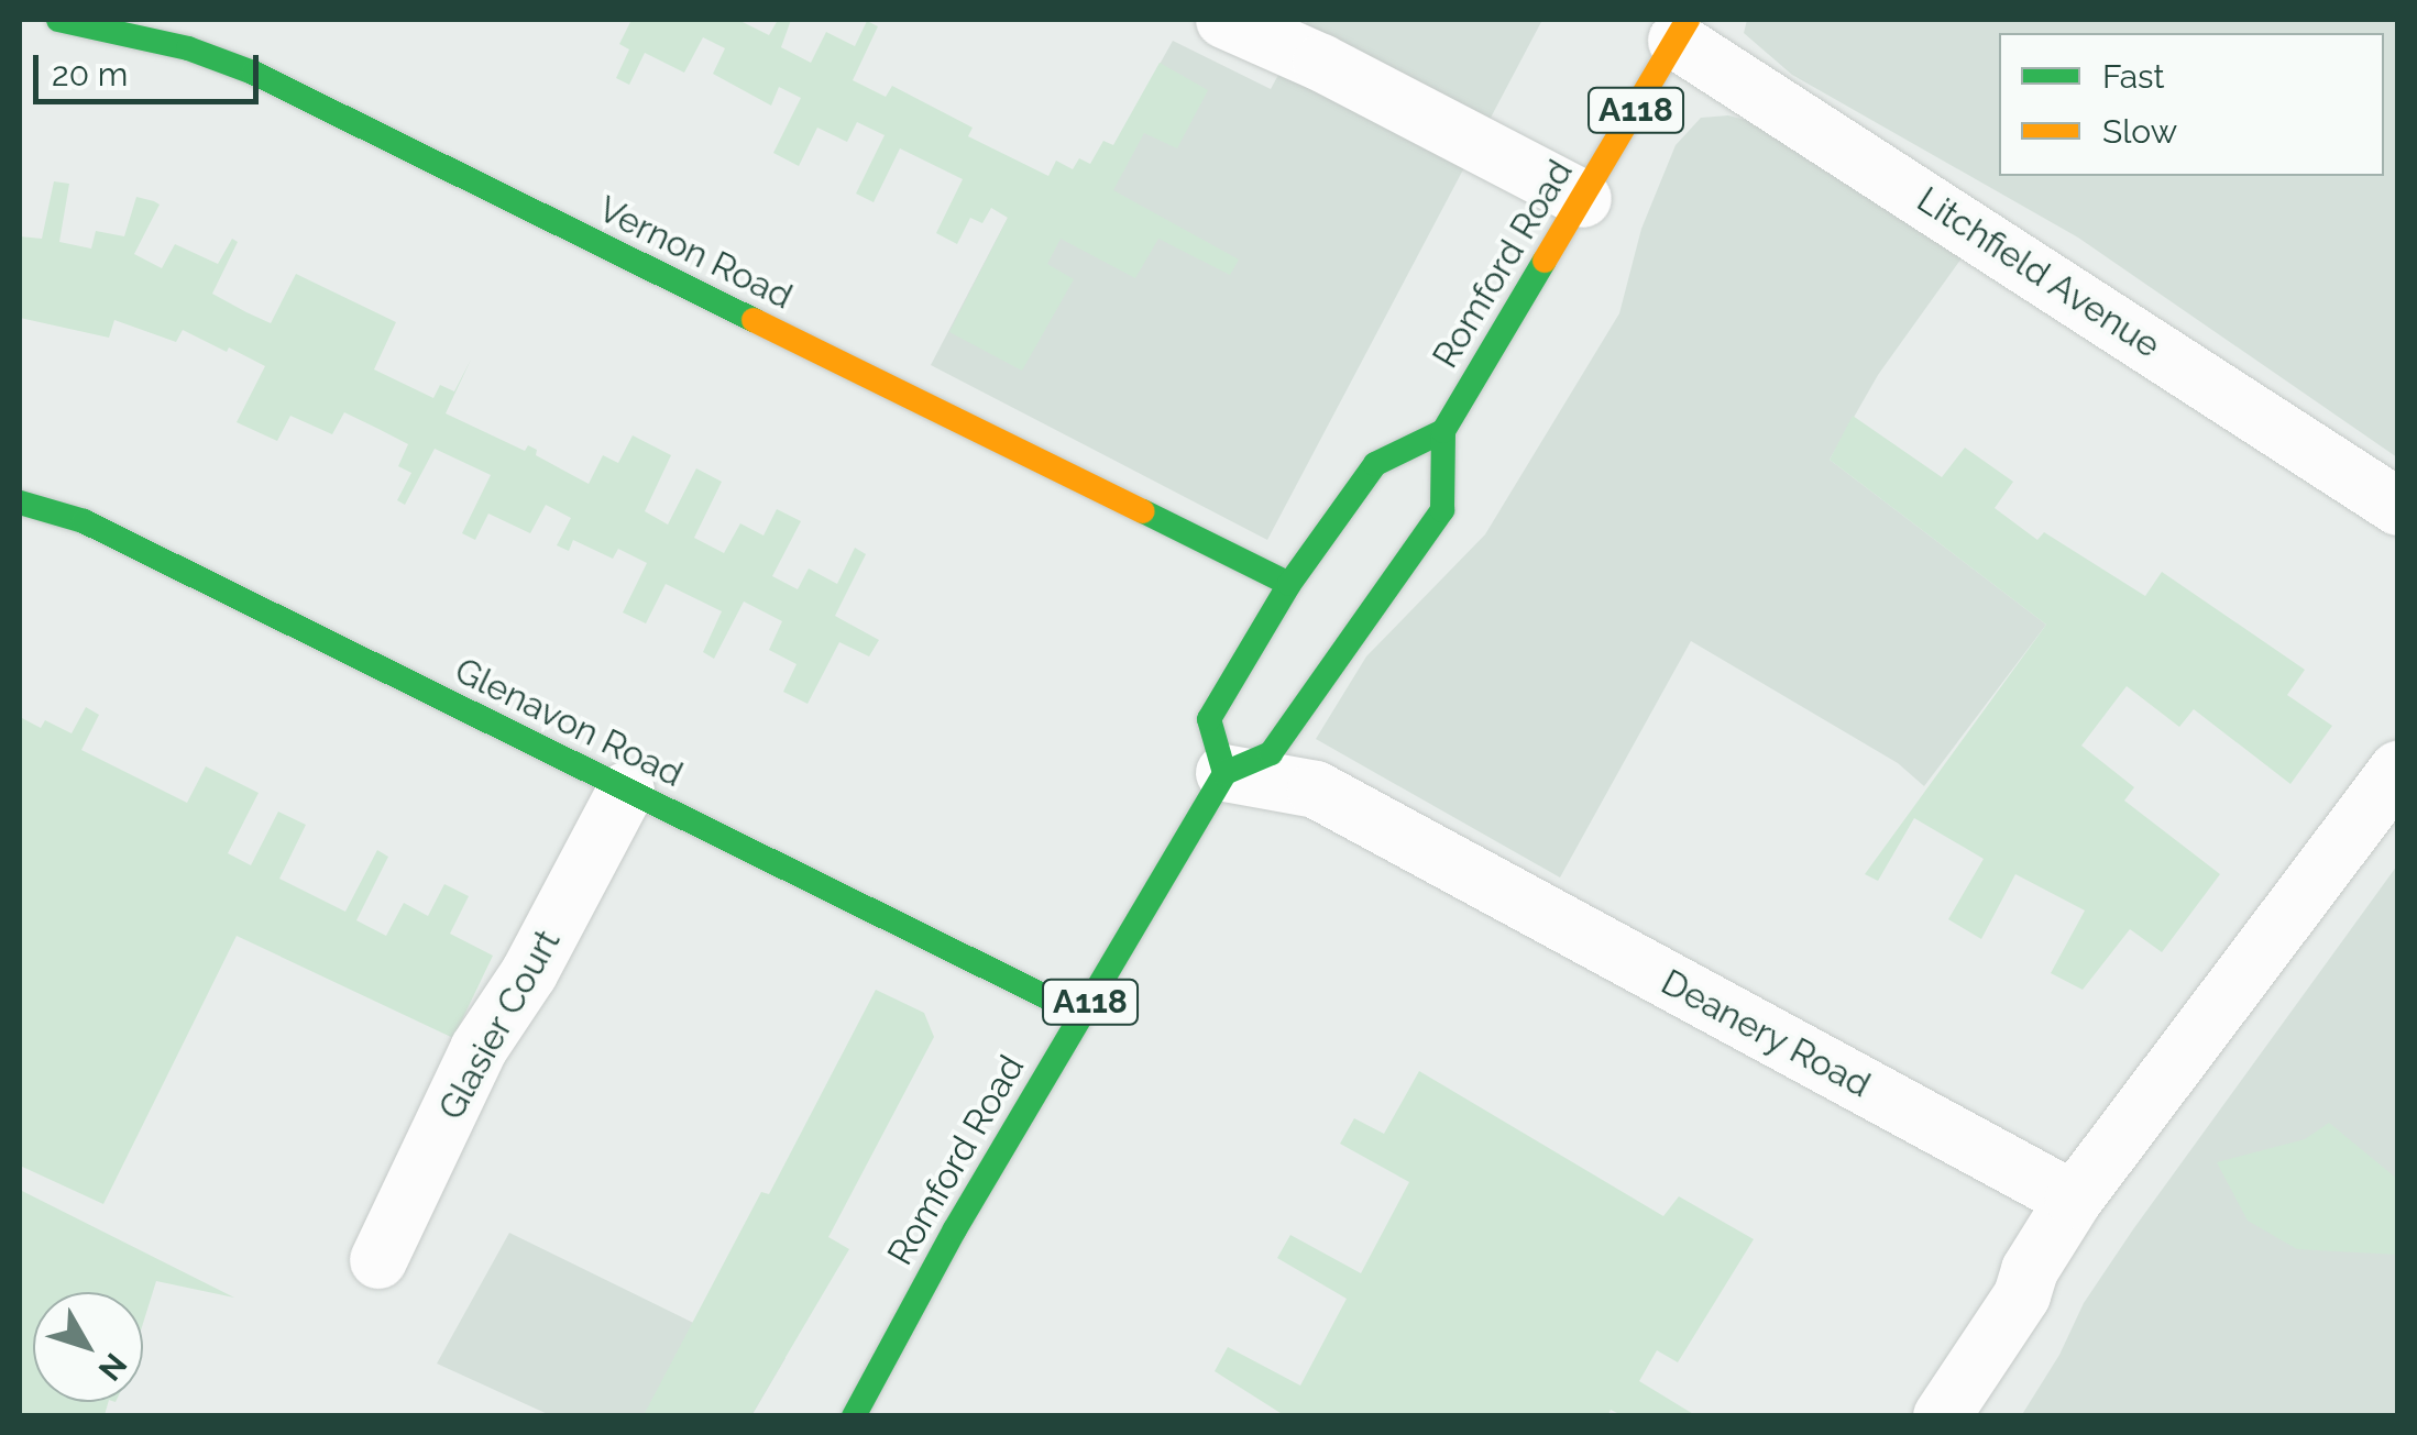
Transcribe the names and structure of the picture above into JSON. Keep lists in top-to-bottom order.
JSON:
{
  "streets": {
    "street": [
      "A118",
      "Vernon Road",
      "Romford Road",
      "Litchfield Avenue",
      "Glenavon Road",
      "Glasier Court",
      "Deanery Road"
    ]
  },
  "crossings": [
    ["Romford Road", "Litchfield Avenue"],
    ["Romford Road", "Glenavon Road"],
    ["Romford Road", "Deanery Road"],
    ["Glenavon Road", "Glasier Court"]
  ],
  "legend": ["Fast", "Slow"],
  "scale_bar": "20 m",
  "north": "bottom right"
}
